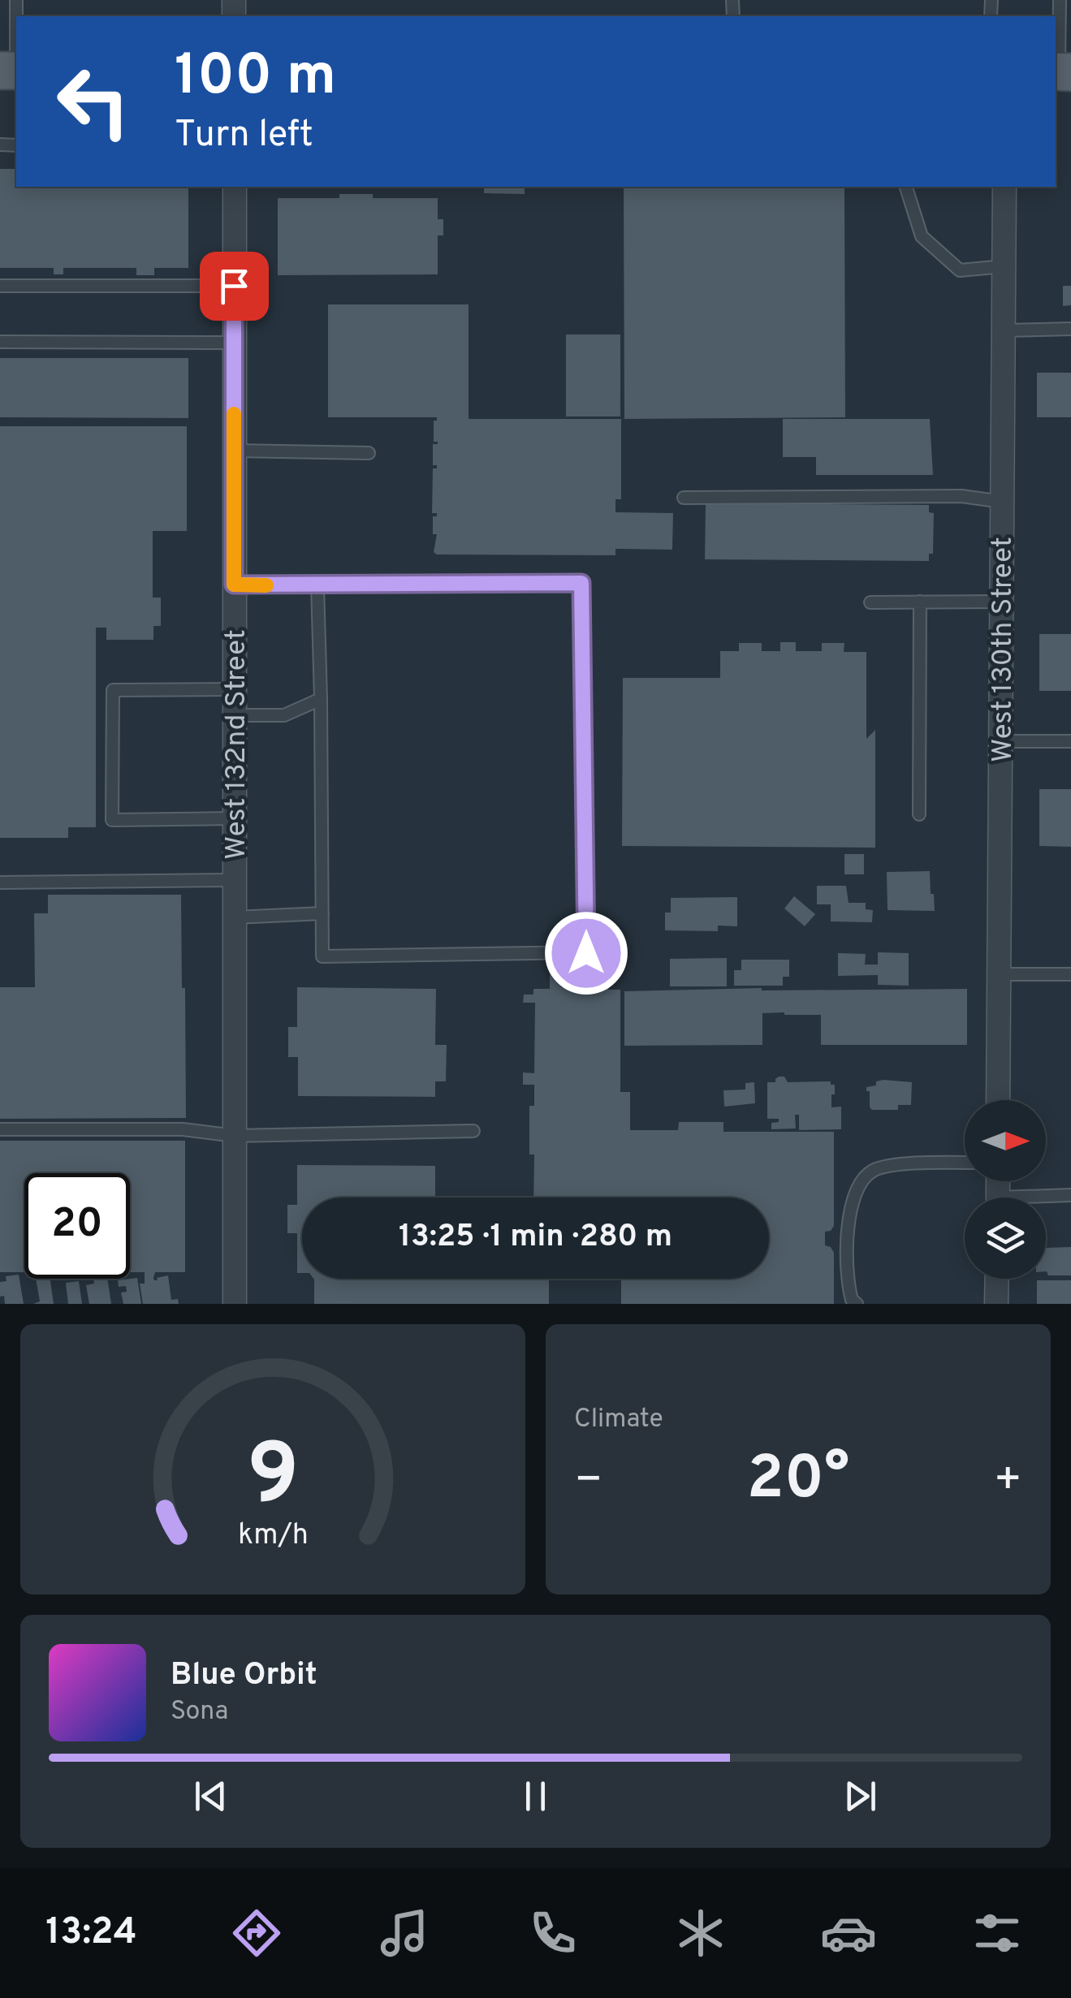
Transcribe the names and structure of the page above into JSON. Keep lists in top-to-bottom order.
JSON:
{
  "streets": {
    "street": ["West 130th Street", "West 132nd Street"]
  },
  "north": "right",
  "page": {
    "turn": ["100 m", "Turn left"],
    "limit": "20",
    "trip": "13:25 · 1 min · 280 m",
    "tile": "Climate",
    "heat": ["−", "20°", "+"],
    "song": ["Blue Orbit", "Sona"],
    "tabs": "13:24",
    "gauge": ["9", "km/h"]
  }
}
